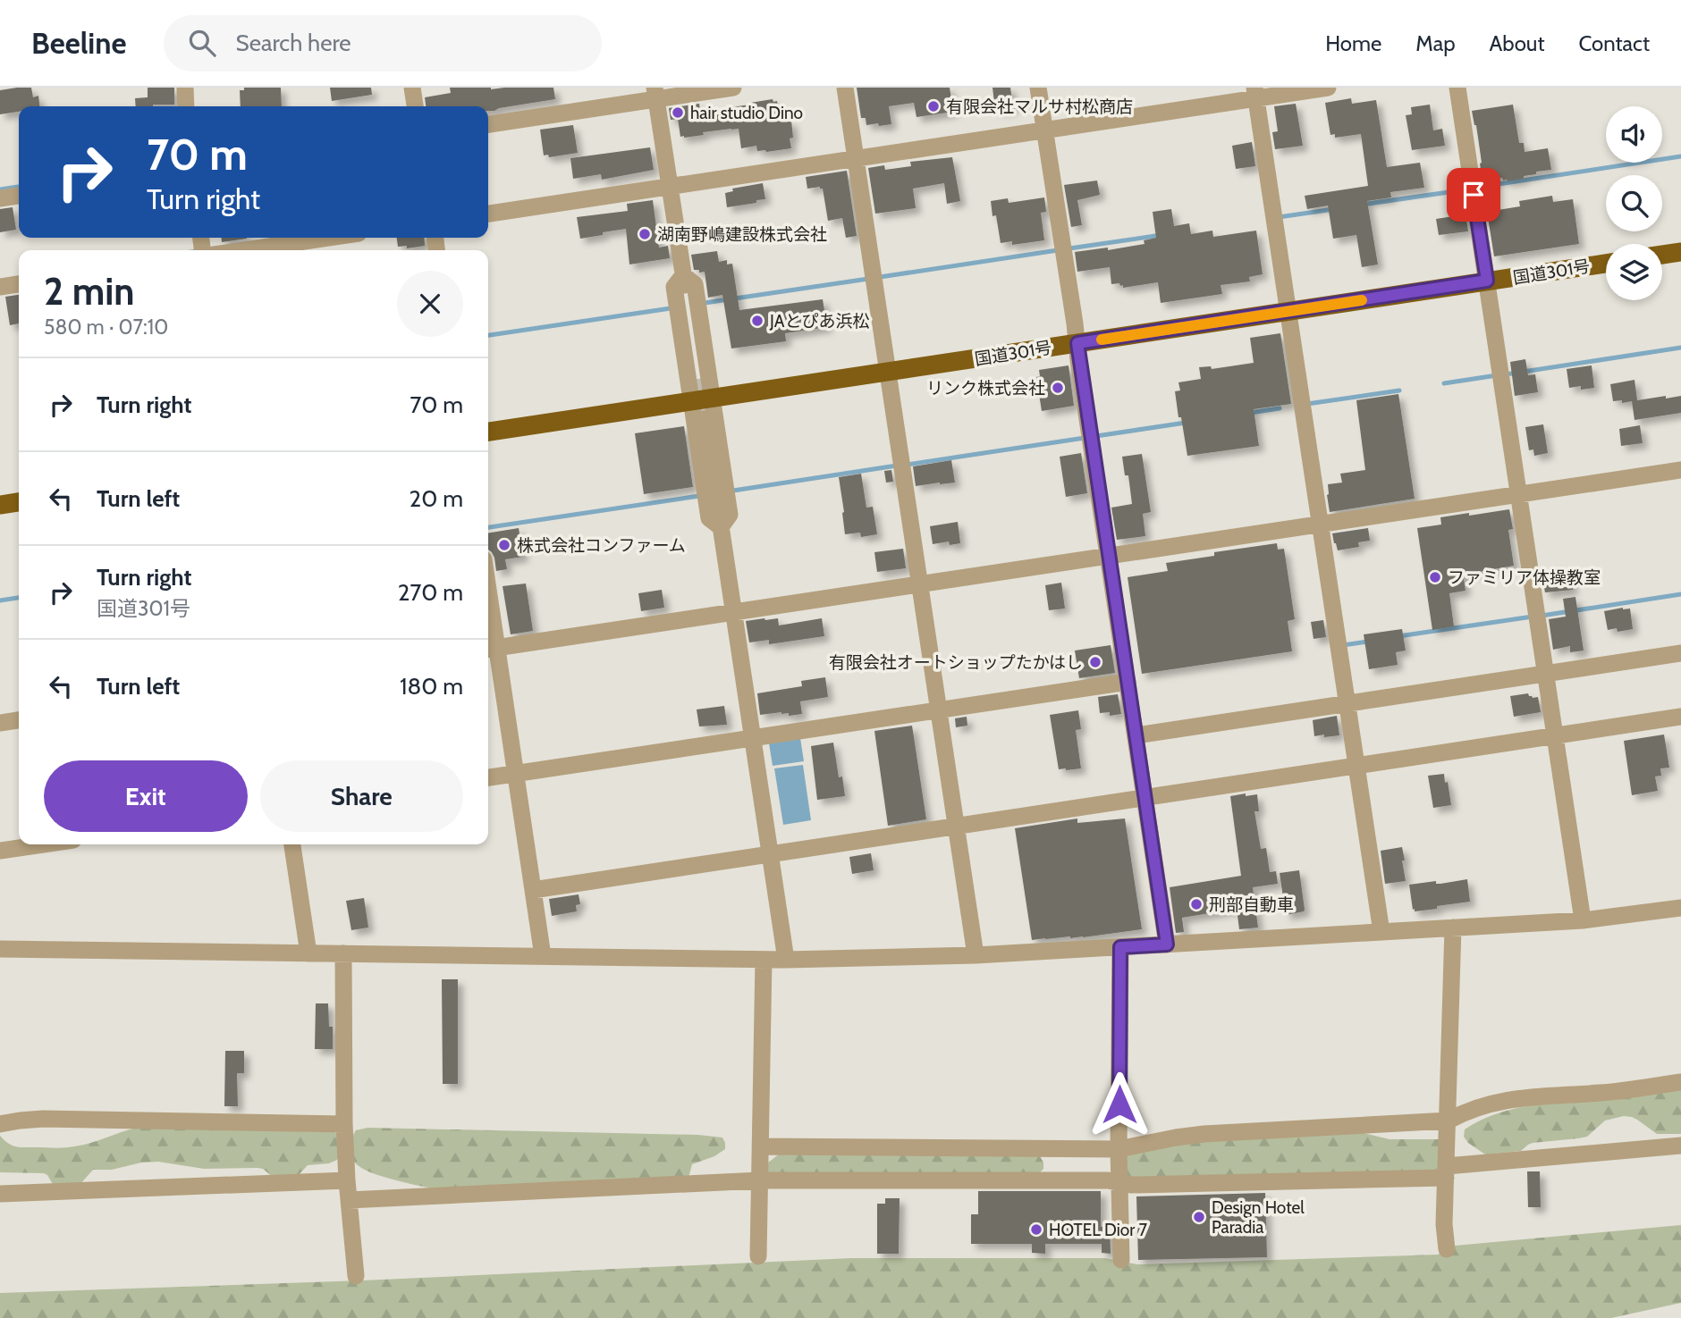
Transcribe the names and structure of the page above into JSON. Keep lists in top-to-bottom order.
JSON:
{
  "streets": {
    "highway": ["国道301号"]
  },
  "places": [
    "有限会社マルサ村松商店",
    "hair studio Dino",
    "湖南野嶋建設株式会社",
    "JAとぴあ浜松",
    "リンク株式会社",
    "株式会社コンファーム",
    "ファミリア体操教室",
    "有限会社オートショップたかはし",
    "刑部自動車",
    "Design Hotel Paradia",
    "HOTEL Dior 7"
  ],
  "page": {
    "header": "Beeline",
    "search": "Search here",
    "nav": [
      "Home",
      "Map",
      "About",
      "Contact"
    ],
    "turn": ["70 m", "Turn right"],
    "heading": ["2 min", "580 m · 07:10"],
    "list": [
      {
        "name": "Turn right",
        "value": "70 m"
      },
      {
        "name": "Turn left",
        "value": "20 m"
      },
      {
        "name": "Turn right",
        "note": "国道301号",
        "value": "270 m"
      },
      {
        "name": "Turn left",
        "value": "180 m"
      }
    ],
    "buttons": ["Exit", "Share"]
  }
}
